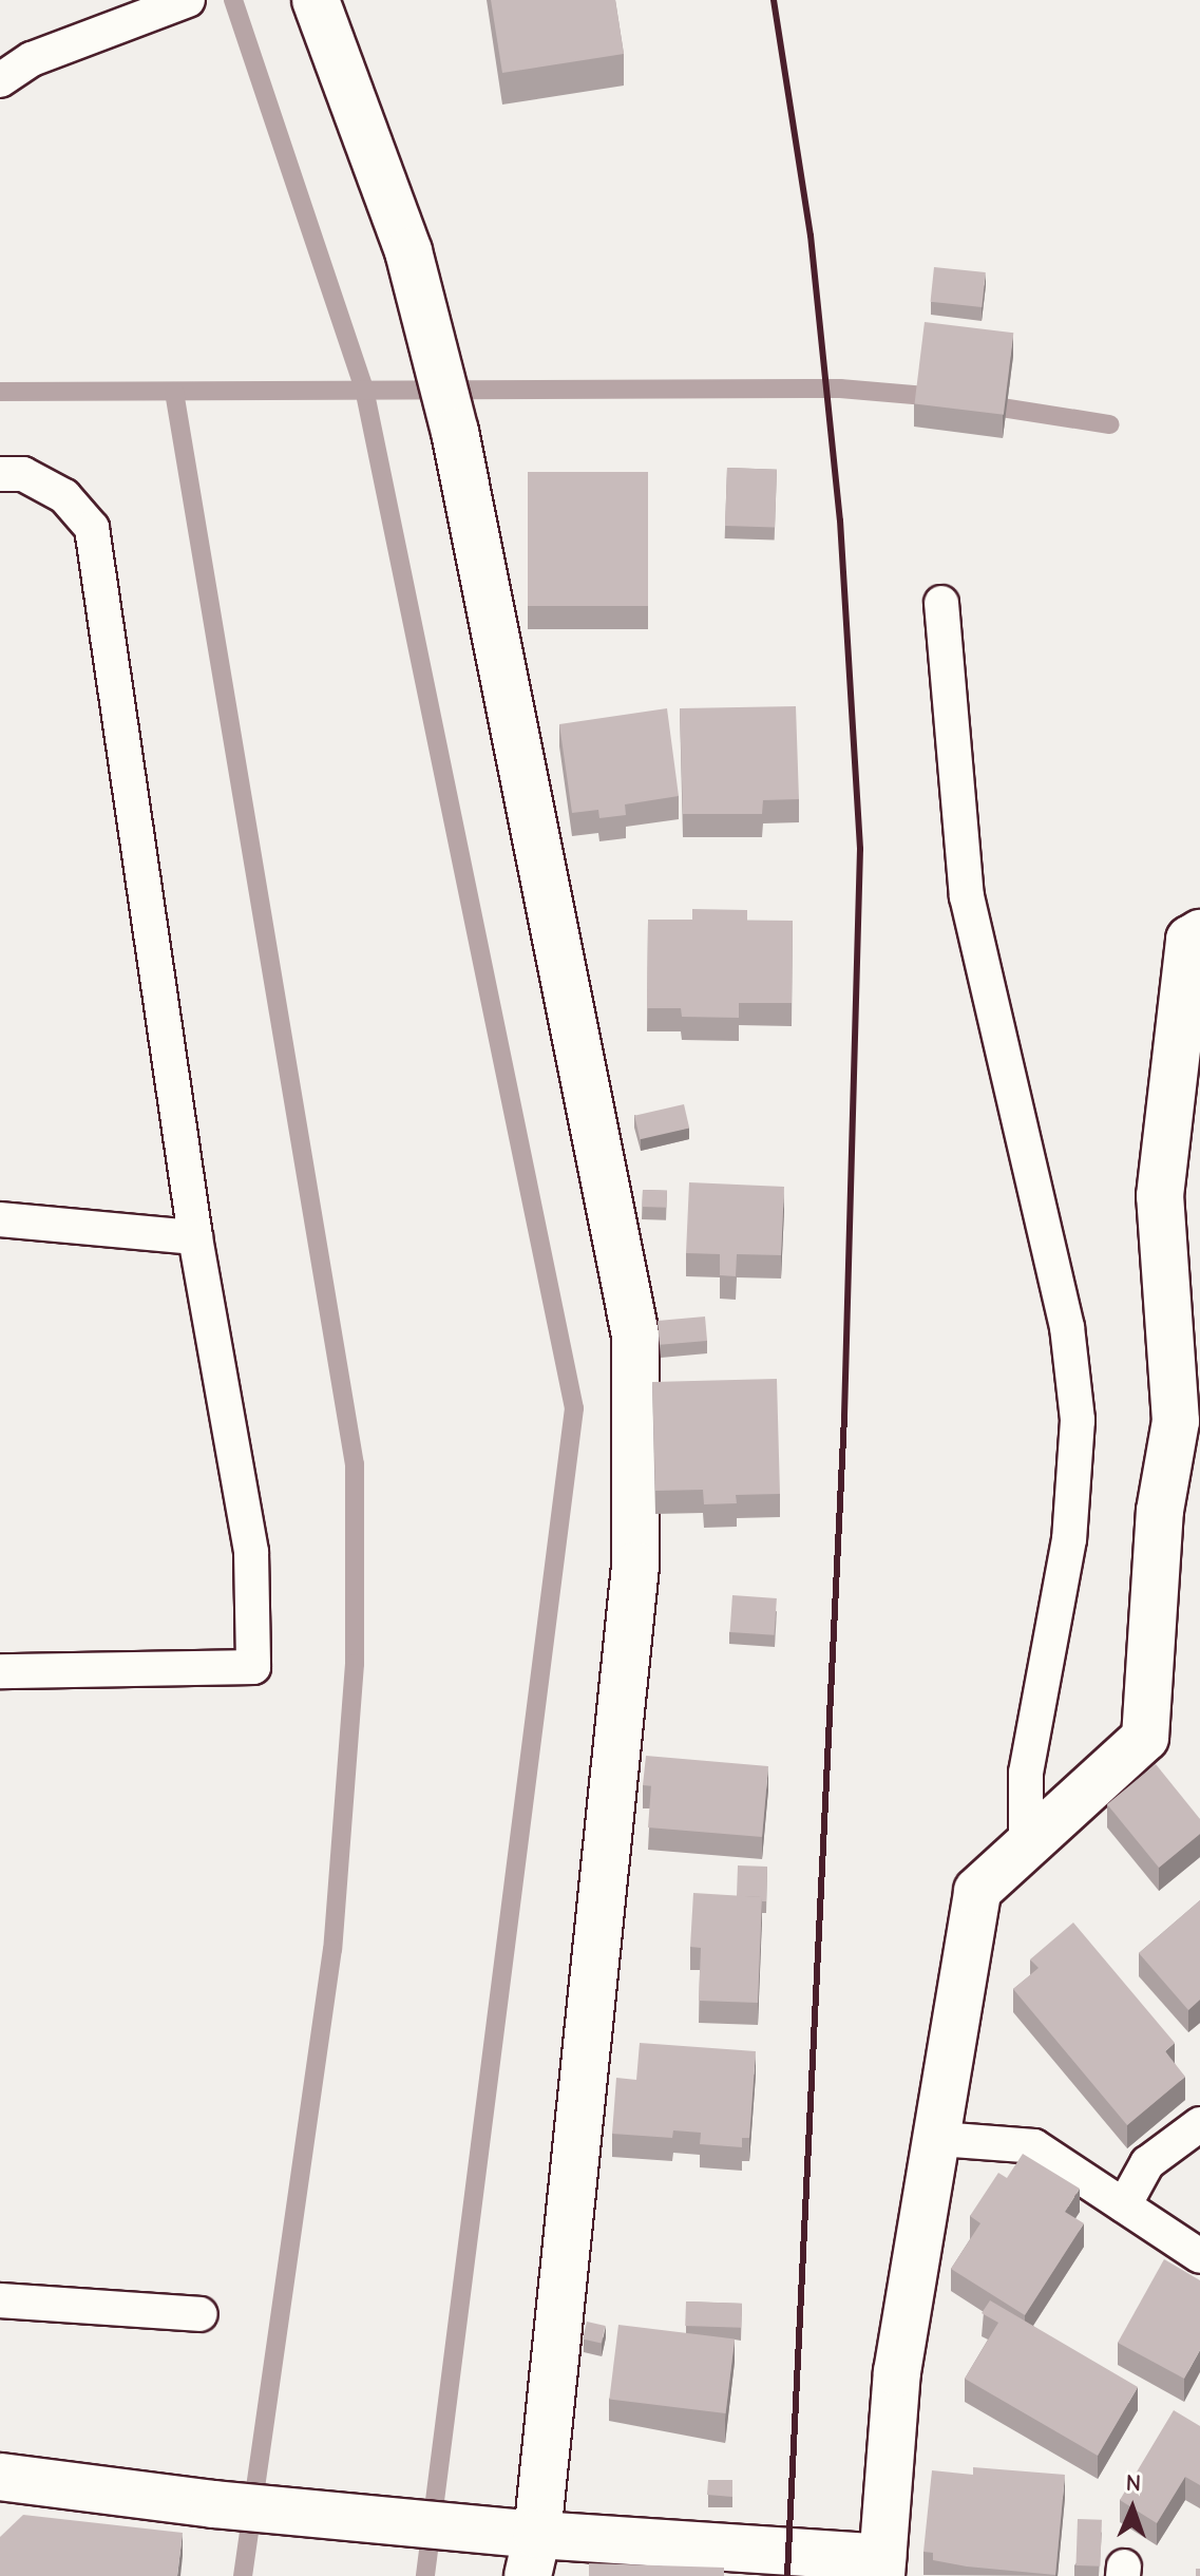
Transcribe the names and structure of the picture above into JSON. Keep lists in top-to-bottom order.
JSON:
{
  "north": "top"
}
